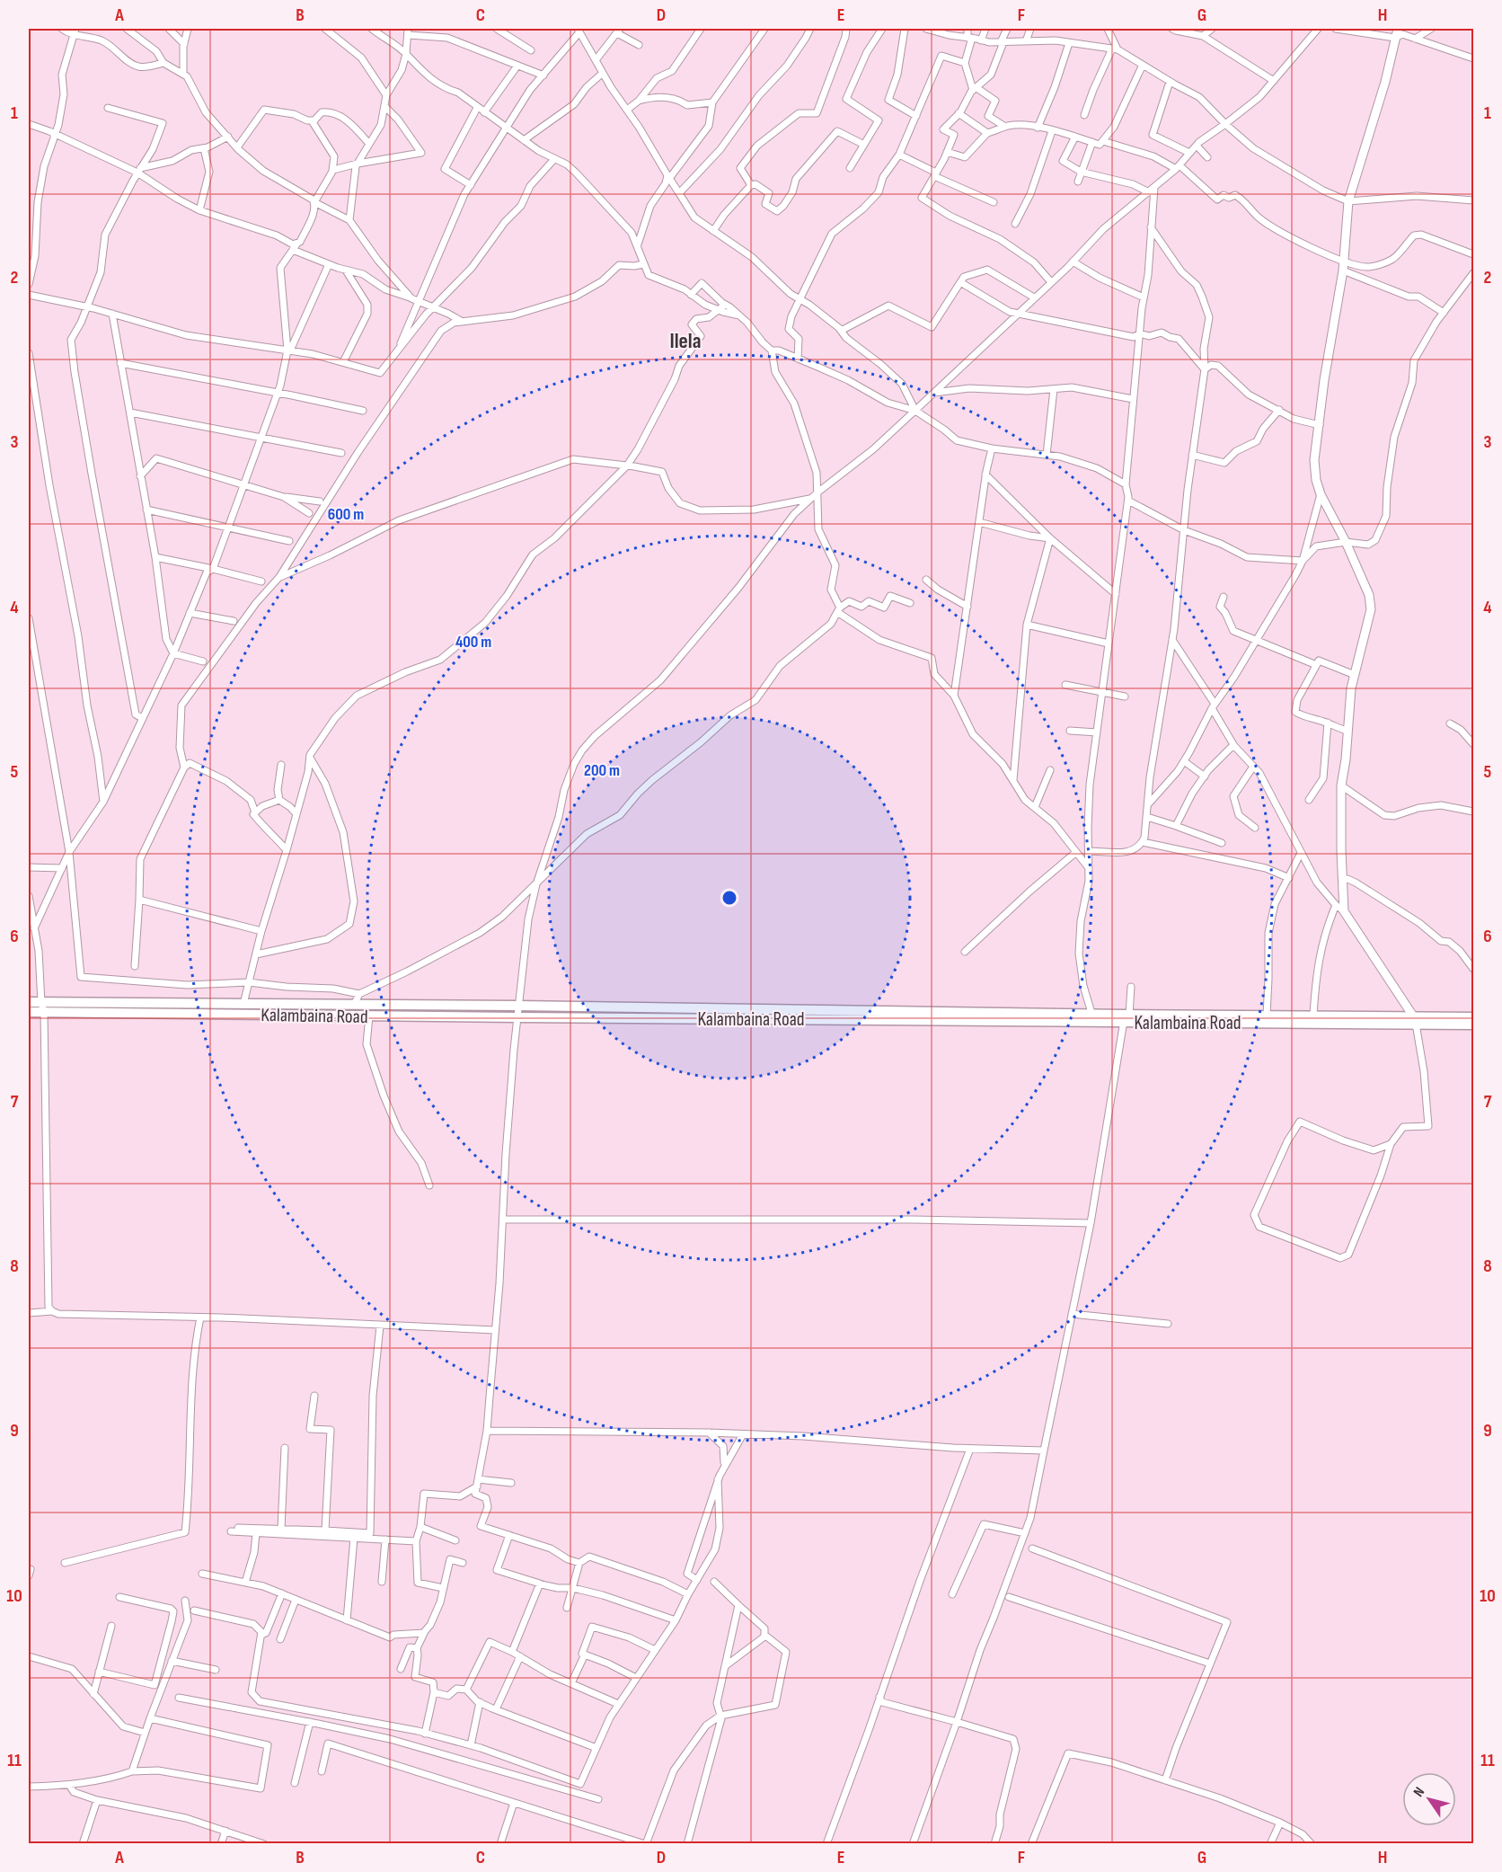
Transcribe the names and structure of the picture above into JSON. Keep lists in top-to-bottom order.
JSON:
{
  "streets": {
    "main road": ["Kalambaina Road"]
  },
  "districts": ["Ilela"],
  "north": "top left",
  "grid": {
    "columns": [
      "A",
      "B",
      "C",
      "D",
      "E",
      "F",
      "G",
      "H"
    ],
    "rows": [
      "1",
      "2",
      "3",
      "4",
      "5",
      "6",
      "7",
      "8",
      "9",
      "10",
      "11"
    ]
  },
  "rings": ["600 m", "400 m", "200 m"]
}
